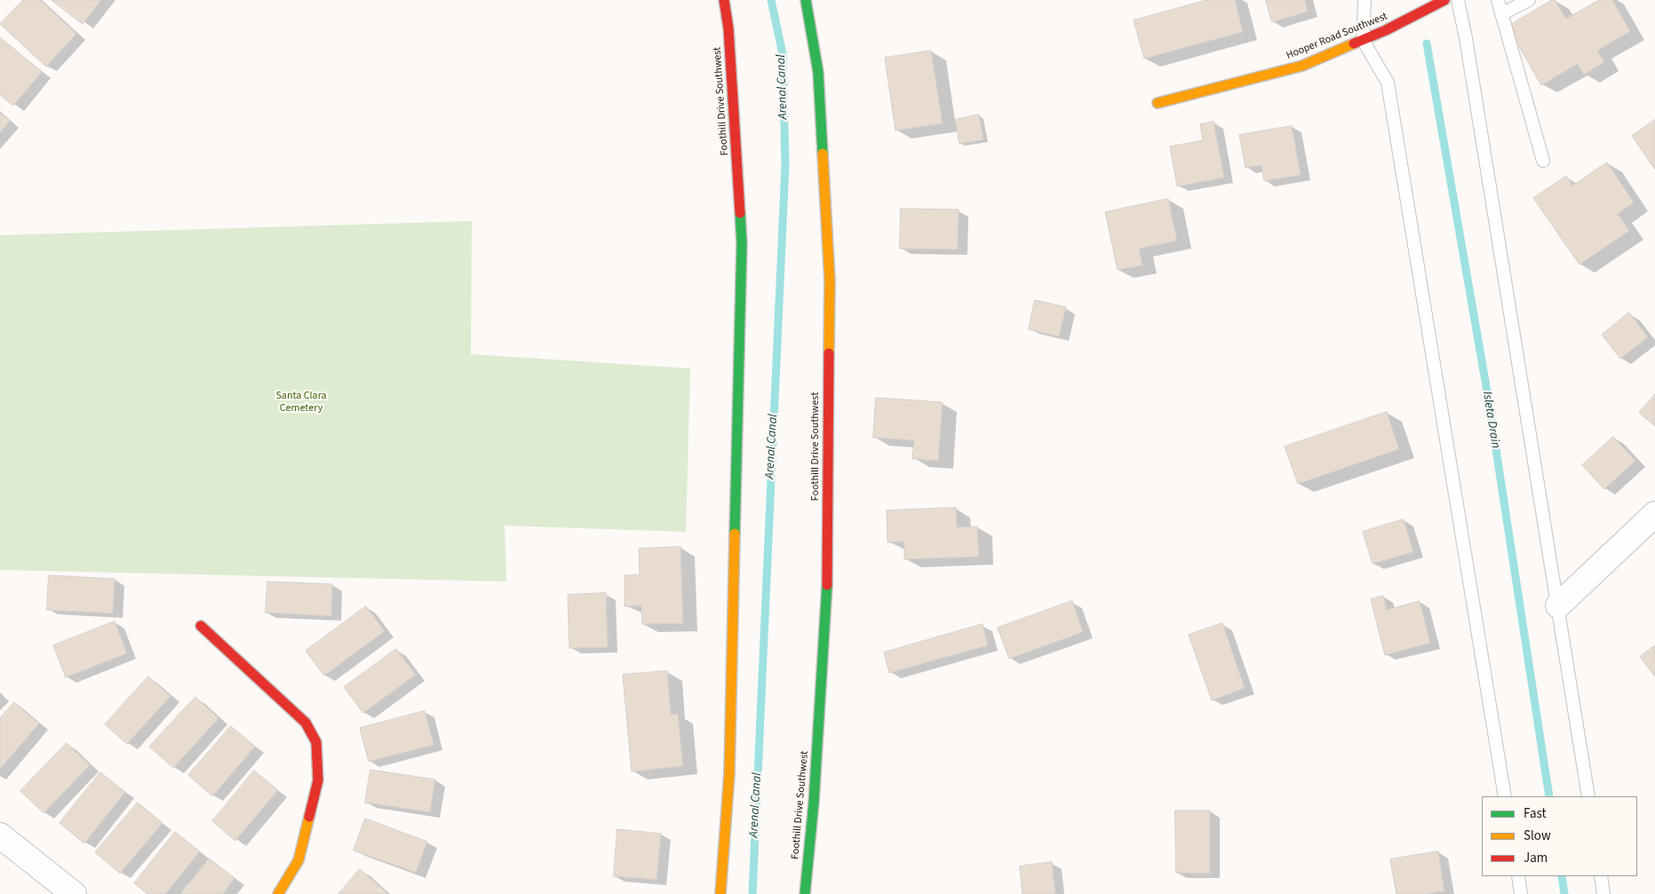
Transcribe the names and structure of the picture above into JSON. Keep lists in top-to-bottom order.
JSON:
{
  "streets": {
    "street": ["Hooper Road Southwest", "Foothill Drive Southwest"]
  },
  "water": ["Arenal Canal", "Isleta Drain"],
  "parks": ["Santa Clara Cemetery"],
  "legend": ["Fast", "Slow", "Jam"]
}
